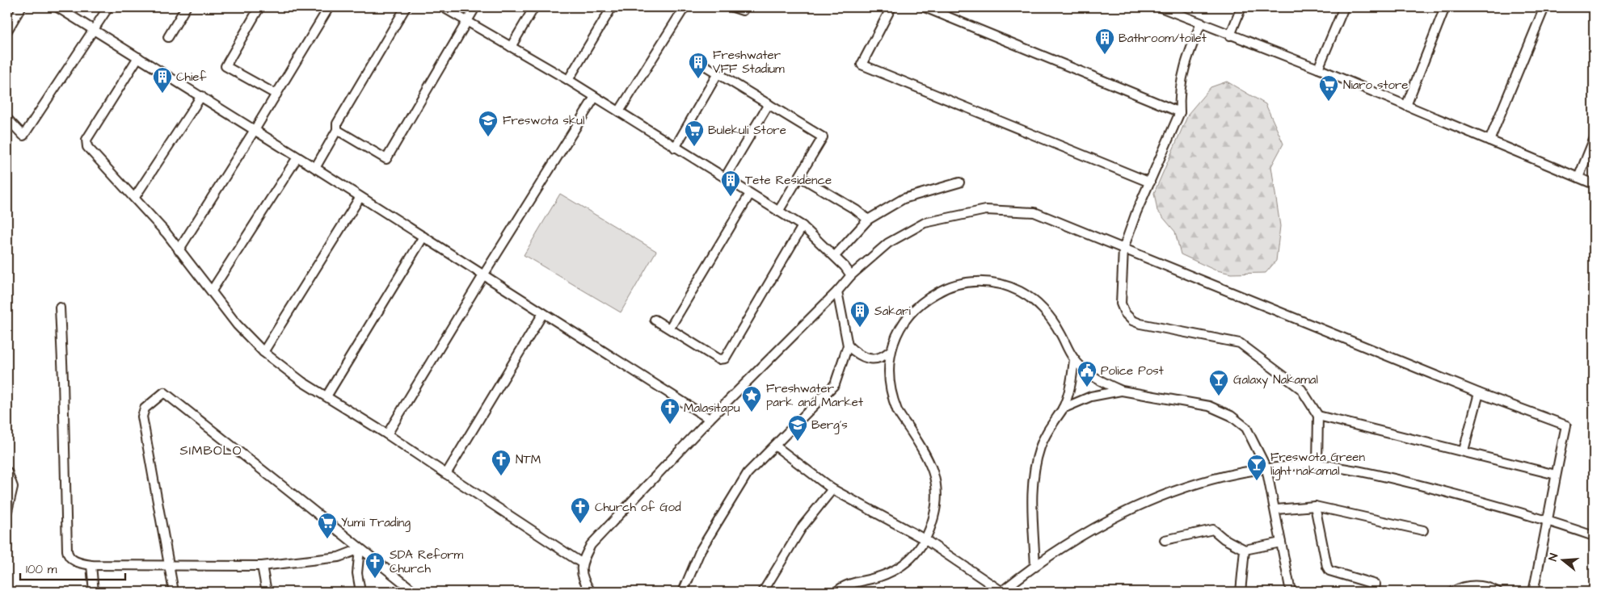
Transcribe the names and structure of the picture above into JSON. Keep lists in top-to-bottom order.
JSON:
{
  "districts": ["SIMBOLO"],
  "places": {
    "building": [
      "Bathroom/toilet",
      "Freshwater VFF Stadium",
      "Chief",
      "Tete Residence",
      "Sakari"
    ],
    "supermarket": ["Niaro store", "Bulekuli Store", "Yumi Trading"],
    "school or university": ["Freswota skul", "Berg's"],
    "public building": ["Police Post"],
    "bar": ["Galaxy Nakamal", "Freswota Green light nakamal"],
    "place": ["Freshwater park and Market"],
    "church": [
      "Malasitapu",
      "NTM",
      "Church of God",
      "SDA Reform Church"
    ]
  },
  "scale_bar": "100 m",
  "north": "left"
}
